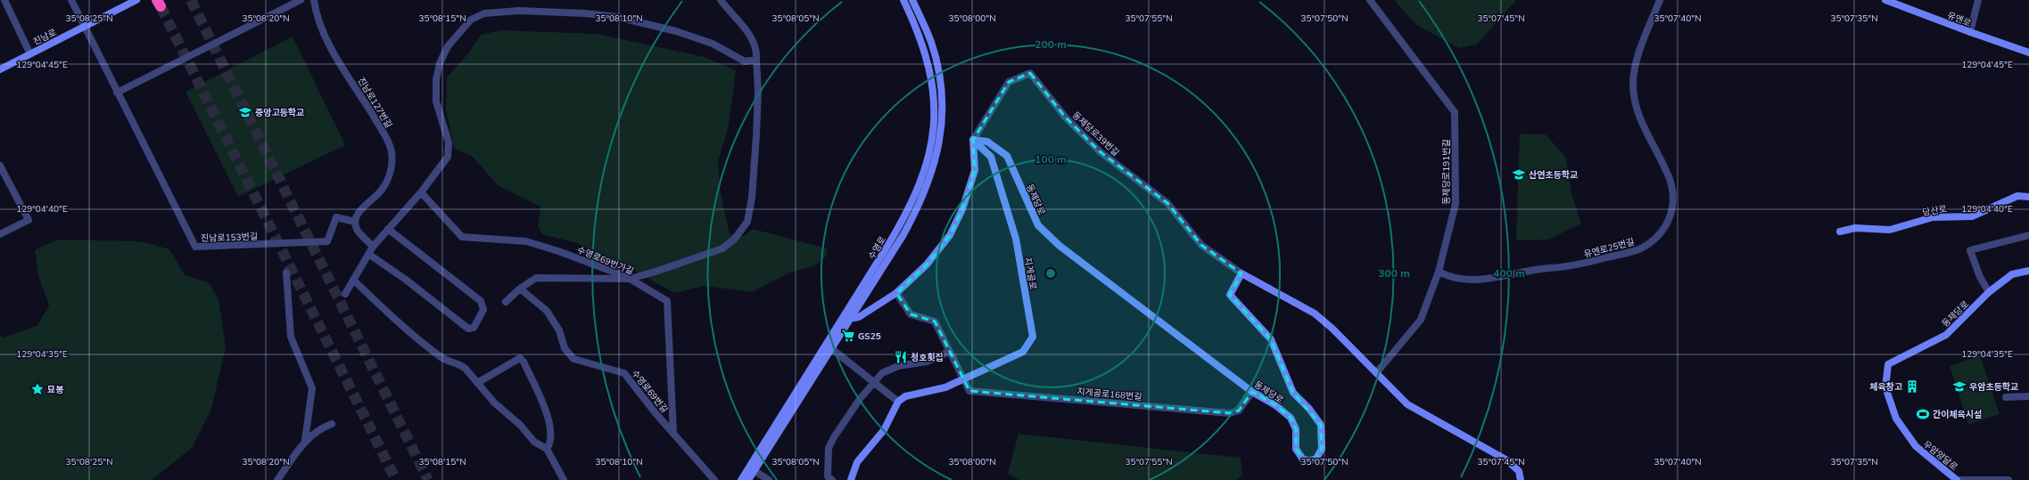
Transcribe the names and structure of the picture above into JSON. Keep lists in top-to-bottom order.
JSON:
{
  "streets": {
    "street": [
      "유엔로",
      "진남로",
      "진남로127번길",
      "동제당로39번길",
      "동제당로191번길",
      "동제당로",
      "당산로",
      "진남로153번길",
      "수영로",
      "유엔로25번길",
      "수영로69번가길",
      "지게골로",
      "수영로69번길",
      "지게골로168번길",
      "우암양달로"
    ]
  },
  "crossings": [
    ["진남로", "진남로153번길"],
    ["진남로127번길", "진남로153번길"],
    ["동제당로39번길", "동제당로"],
    ["동제당로39번길", "지게골로"],
    ["동제당로191번길", "유엔로25번길"],
    ["동제당로", "지게골로"],
    ["동제당로", "지게골로168번길"],
    ["동제당로", "우암양달로"],
    ["수영로69번가길", "수영로69번길"],
    ["지게골로", "지게골로168번길"]
  ],
  "places": {
    "school or university": ["중앙고등학교", "산연초등학교", "우암초등학교"],
    "supermarket": ["GS25"],
    "restaurant": ["청호횟집"],
    "building": ["체육창고"],
    "place": ["묘봉"],
    "sports": ["간이체육시설"]
  },
  "coordinates": [
    "35°08'25\"N",
    "35°08'20\"N",
    "35°08'15\"N",
    "35°08'10\"N",
    "35°08'05\"N",
    "35°08'00\"N",
    "35°07'55\"N",
    "35°07'50\"N",
    "35°07'45\"N",
    "35°07'40\"N",
    "35°07'35\"N",
    "129°04'45\"E",
    "129°04'40\"E",
    "129°04'35\"E"
  ],
  "rings": [
    "200 m",
    "100 m",
    "300 m",
    "400 m"
  ]
}
